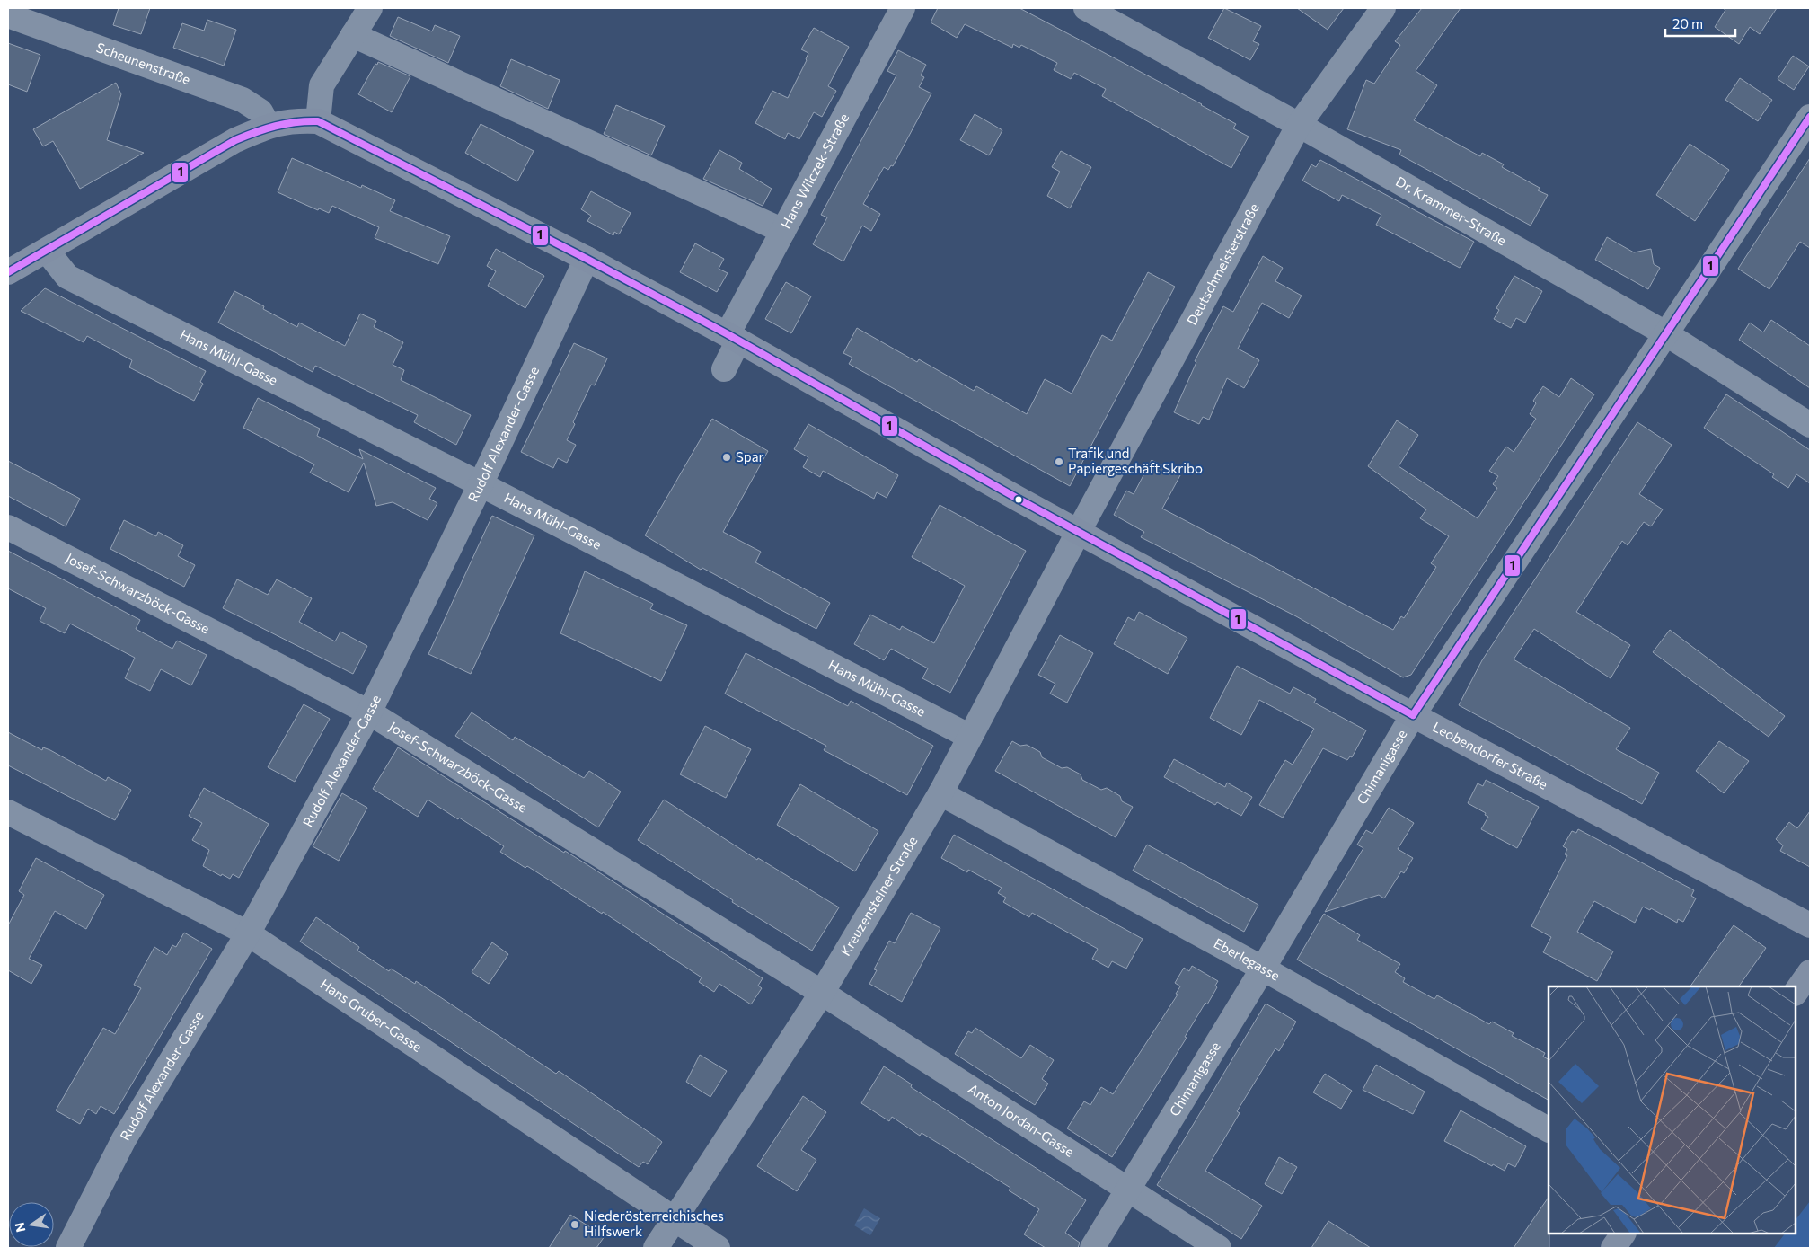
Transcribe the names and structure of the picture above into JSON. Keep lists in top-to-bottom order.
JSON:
{
  "streets": {
    "main road": ["Leobendorfer Straße"],
    "street": [
      "Scheunenstraße",
      "Hans Wilczek-Straße",
      "Dr. Krammer-Straße",
      "Deutschmeisterstraße",
      "Hans Mühl-Gasse",
      "Rudolf Alexander-Gasse",
      "Josef-Schwarzböck-Gasse",
      "Chimanigasse",
      "Kreuzensteiner Straße",
      "Eberlegasse",
      "Hans Gruber-Gasse",
      "Anton Jordan-Gasse"
    ]
  },
  "crossings": [
    ["Scheunenstraße", "Leobendorfer Straße"],
    ["Hans Wilczek-Straße", "Leobendorfer Straße"],
    ["Dr. Krammer-Straße", "Deutschmeisterstraße"],
    ["Dr. Krammer-Straße", "Chimanigasse"],
    ["Deutschmeisterstraße", "Leobendorfer Straße"],
    ["Deutschmeisterstraße", "Kreuzensteiner Straße"],
    ["Hans Mühl-Gasse", "Rudolf Alexander-Gasse"],
    ["Hans Mühl-Gasse", "Leobendorfer Straße"],
    ["Hans Mühl-Gasse", "Kreuzensteiner Straße"],
    ["Rudolf Alexander-Gasse", "Josef-Schwarzböck-Gasse"],
    ["Rudolf Alexander-Gasse", "Leobendorfer Straße"],
    ["Rudolf Alexander-Gasse", "Hans Gruber-Gasse"],
    ["Josef-Schwarzböck-Gasse", "Kreuzensteiner Straße"],
    ["Josef-Schwarzböck-Gasse", "Anton Jordan-Gasse"],
    ["Leobendorfer Straße", "Chimanigasse"],
    ["Leobendorfer Straße", "Kreuzensteiner Straße"],
    ["Chimanigasse", "Eberlegasse"],
    ["Chimanigasse", "Anton Jordan-Gasse"],
    ["Kreuzensteiner Straße", "Eberlegasse"],
    ["Kreuzensteiner Straße", "Hans Gruber-Gasse"],
    ["Kreuzensteiner Straße", "Anton Jordan-Gasse"]
  ],
  "places": ["Spar", "Trafik und Papiergeschäft Skribo", "Niederösterreichisches Hilfswerk"],
  "lines": ["transit line 1"],
  "scale_bar": "20 m",
  "north": "left"
}
